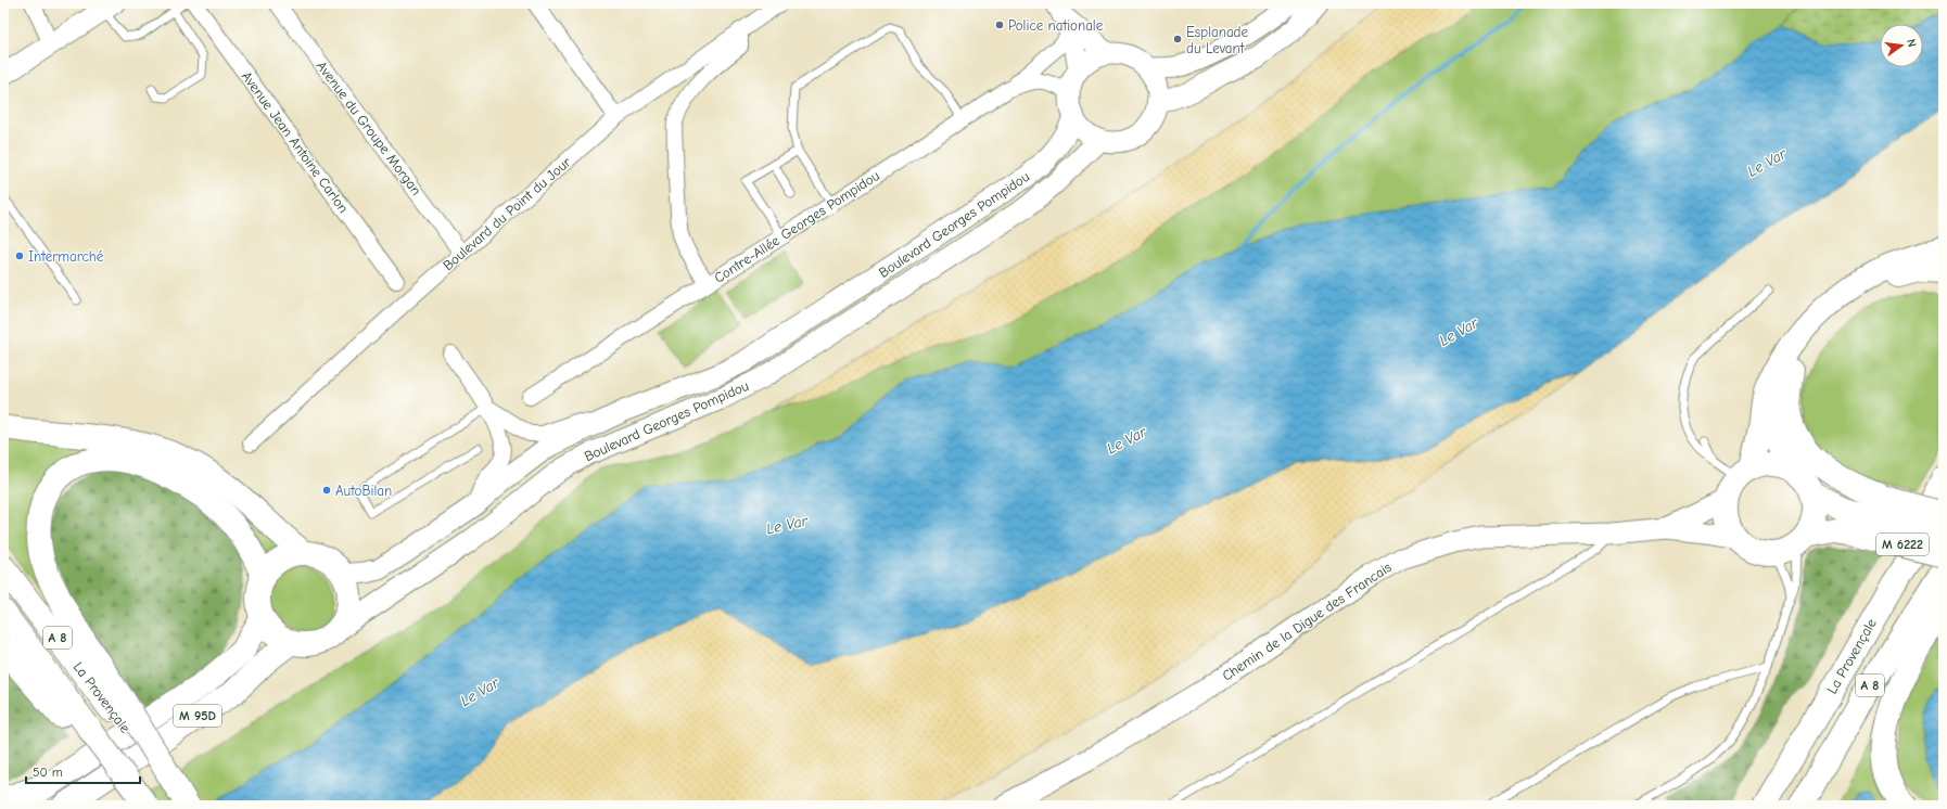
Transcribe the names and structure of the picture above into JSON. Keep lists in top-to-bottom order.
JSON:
{
  "streets": {
    "main road": [
      "Boulevard Georges Pompidou",
      "M 6222",
      "Chemin de la Digue des Francais",
      "A 8",
      "La Provençale",
      "M 95D"
    ],
    "street": [
      "Avenue du Groupe Morgan",
      "Avenue Jean Antoine Carlon",
      "Boulevard du Point du Jour",
      "Contre-Allée Georges Pompidou"
    ]
  },
  "crossings": [
    ["Avenue du Groupe Morgan", "Boulevard du Point du Jour"],
    ["Boulevard Georges Pompidou", "Contre-Allée Georges Pompidou"],
    ["Boulevard Georges Pompidou", "M 95D"]
  ],
  "water": ["Le Var"],
  "places": [
    "Police nationale",
    "Esplanade du Levant",
    "Intermarché",
    "AutoBilan"
  ],
  "scale_bar": "50 m",
  "north": "right"
}
